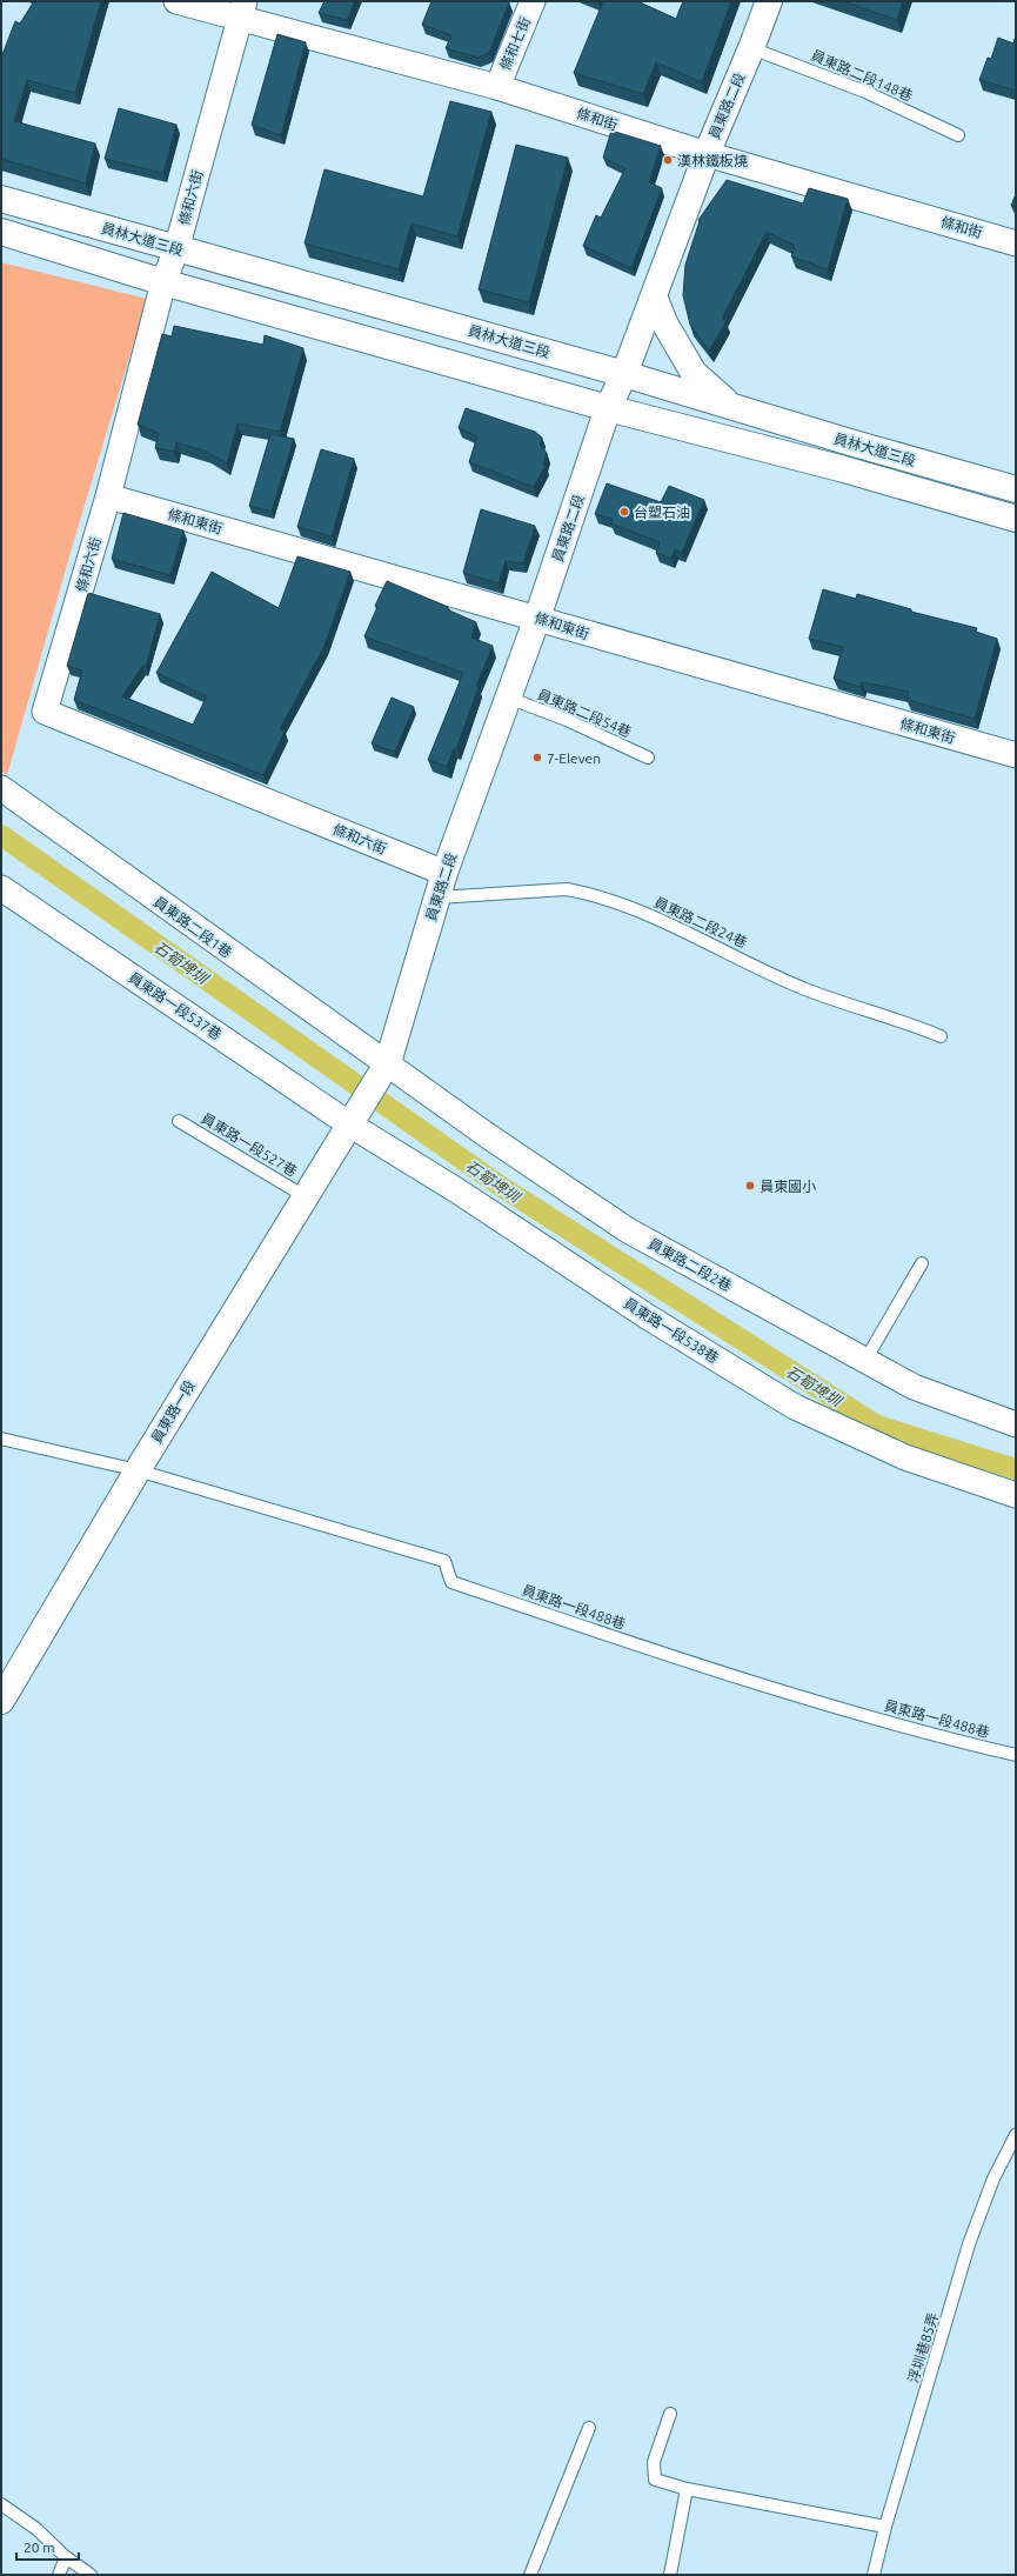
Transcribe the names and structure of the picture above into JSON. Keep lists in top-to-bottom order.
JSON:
{
  "streets": {
    "main road": ["員東路二段", "員林大道三段", "員東路一段"],
    "street": [
      "條和七街",
      "條和街",
      "條和六街",
      "條和東街",
      "員東路二段1巷",
      "員東路一段537巷",
      "員東路二段2巷",
      "員東路一段538巷"
    ],
    "lane": [
      "員東路二段148巷",
      "員東路二段54巷",
      "員東路二段24巷",
      "員東路一段527巷",
      "員東路一段488巷",
      "浮圳巷85弄"
    ]
  },
  "crossings": [
    ["條和七街", "條和街"],
    ["員東路二段148巷", "員東路二段"],
    ["員東路二段", "條和街"],
    ["員東路二段", "條和六街"],
    ["員東路二段", "員林大道三段"],
    ["員東路二段", "條和東街"],
    ["員東路二段", "員東路二段54巷"],
    ["員東路二段", "員東路二段24巷"],
    ["員東路二段", "員東路二段1巷"],
    ["員東路二段", "員東路一段537巷"],
    ["員東路二段", "員東路二段2巷"],
    ["員東路二段", "員東路一段538巷"],
    ["員東路二段", "員東路一段"],
    ["條和街", "條和六街"],
    ["條和六街", "員林大道三段"],
    ["條和六街", "條和東街"],
    ["條和六街", "員東路二段24巷"],
    ["員東路二段1巷", "員東路二段2巷"],
    ["員東路一段537巷", "員東路一段538巷"],
    ["員東路一段537巷", "員東路一段"],
    ["員東路一段527巷", "員東路一段"],
    ["員東路一段538巷", "員東路一段"],
    ["員東路一段", "員東路一段488巷"]
  ],
  "water": ["石筍埤圳"],
  "places": [
    "漢林鐵板燒",
    "台塑石油",
    "7-Eleven",
    "員東國小"
  ],
  "scale_bar": "20 m"
}
